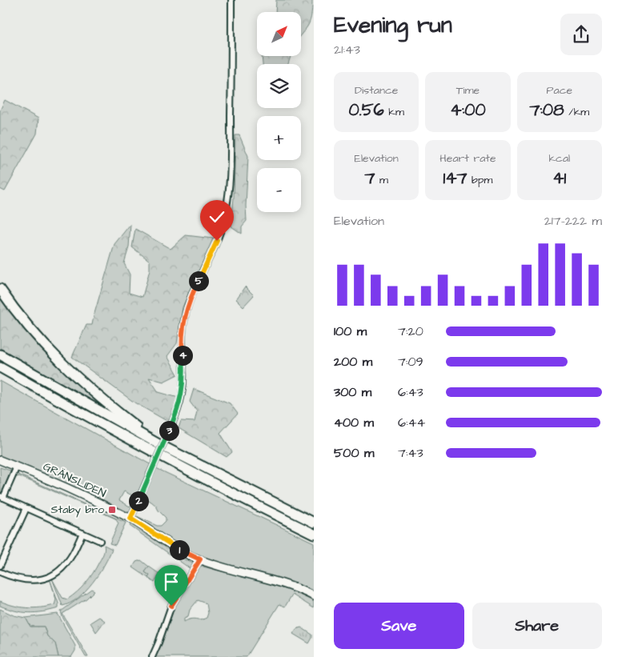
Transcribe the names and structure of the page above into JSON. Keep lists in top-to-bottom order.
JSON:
{
  "streets": {
    "street": ["GRÄNSLIDEN"]
  },
  "places": {
    "transit": ["Staby bro"]
  },
  "north": "top right",
  "page": {
    "heading": ["Evening run", "21:43"],
    "map_buttons": ["+", "−"],
    "stats": [
      ["Distance", "0.56 km"],
      ["Time", "4:00"],
      ["Pace", "7:08 /km"],
      ["Elevation", "7 m"],
      ["Heart rate", "147 bpm"],
      ["kcal", "41"]
    ],
    "chart": ["Elevation", "217–222 m"],
    "pins": [
      "5",
      "4",
      "3",
      "2",
      "1"
    ],
    "list": [
      {
        "name": "100 m",
        "note": "7:20"
      },
      {
        "name": "200 m",
        "note": "7:09"
      },
      {
        "name": "300 m",
        "note": "6:43"
      },
      {
        "name": "400 m",
        "note": "6:44"
      },
      {
        "name": "500 m",
        "note": "7:43"
      }
    ],
    "buttons": ["Save", "Share"]
  }
}
